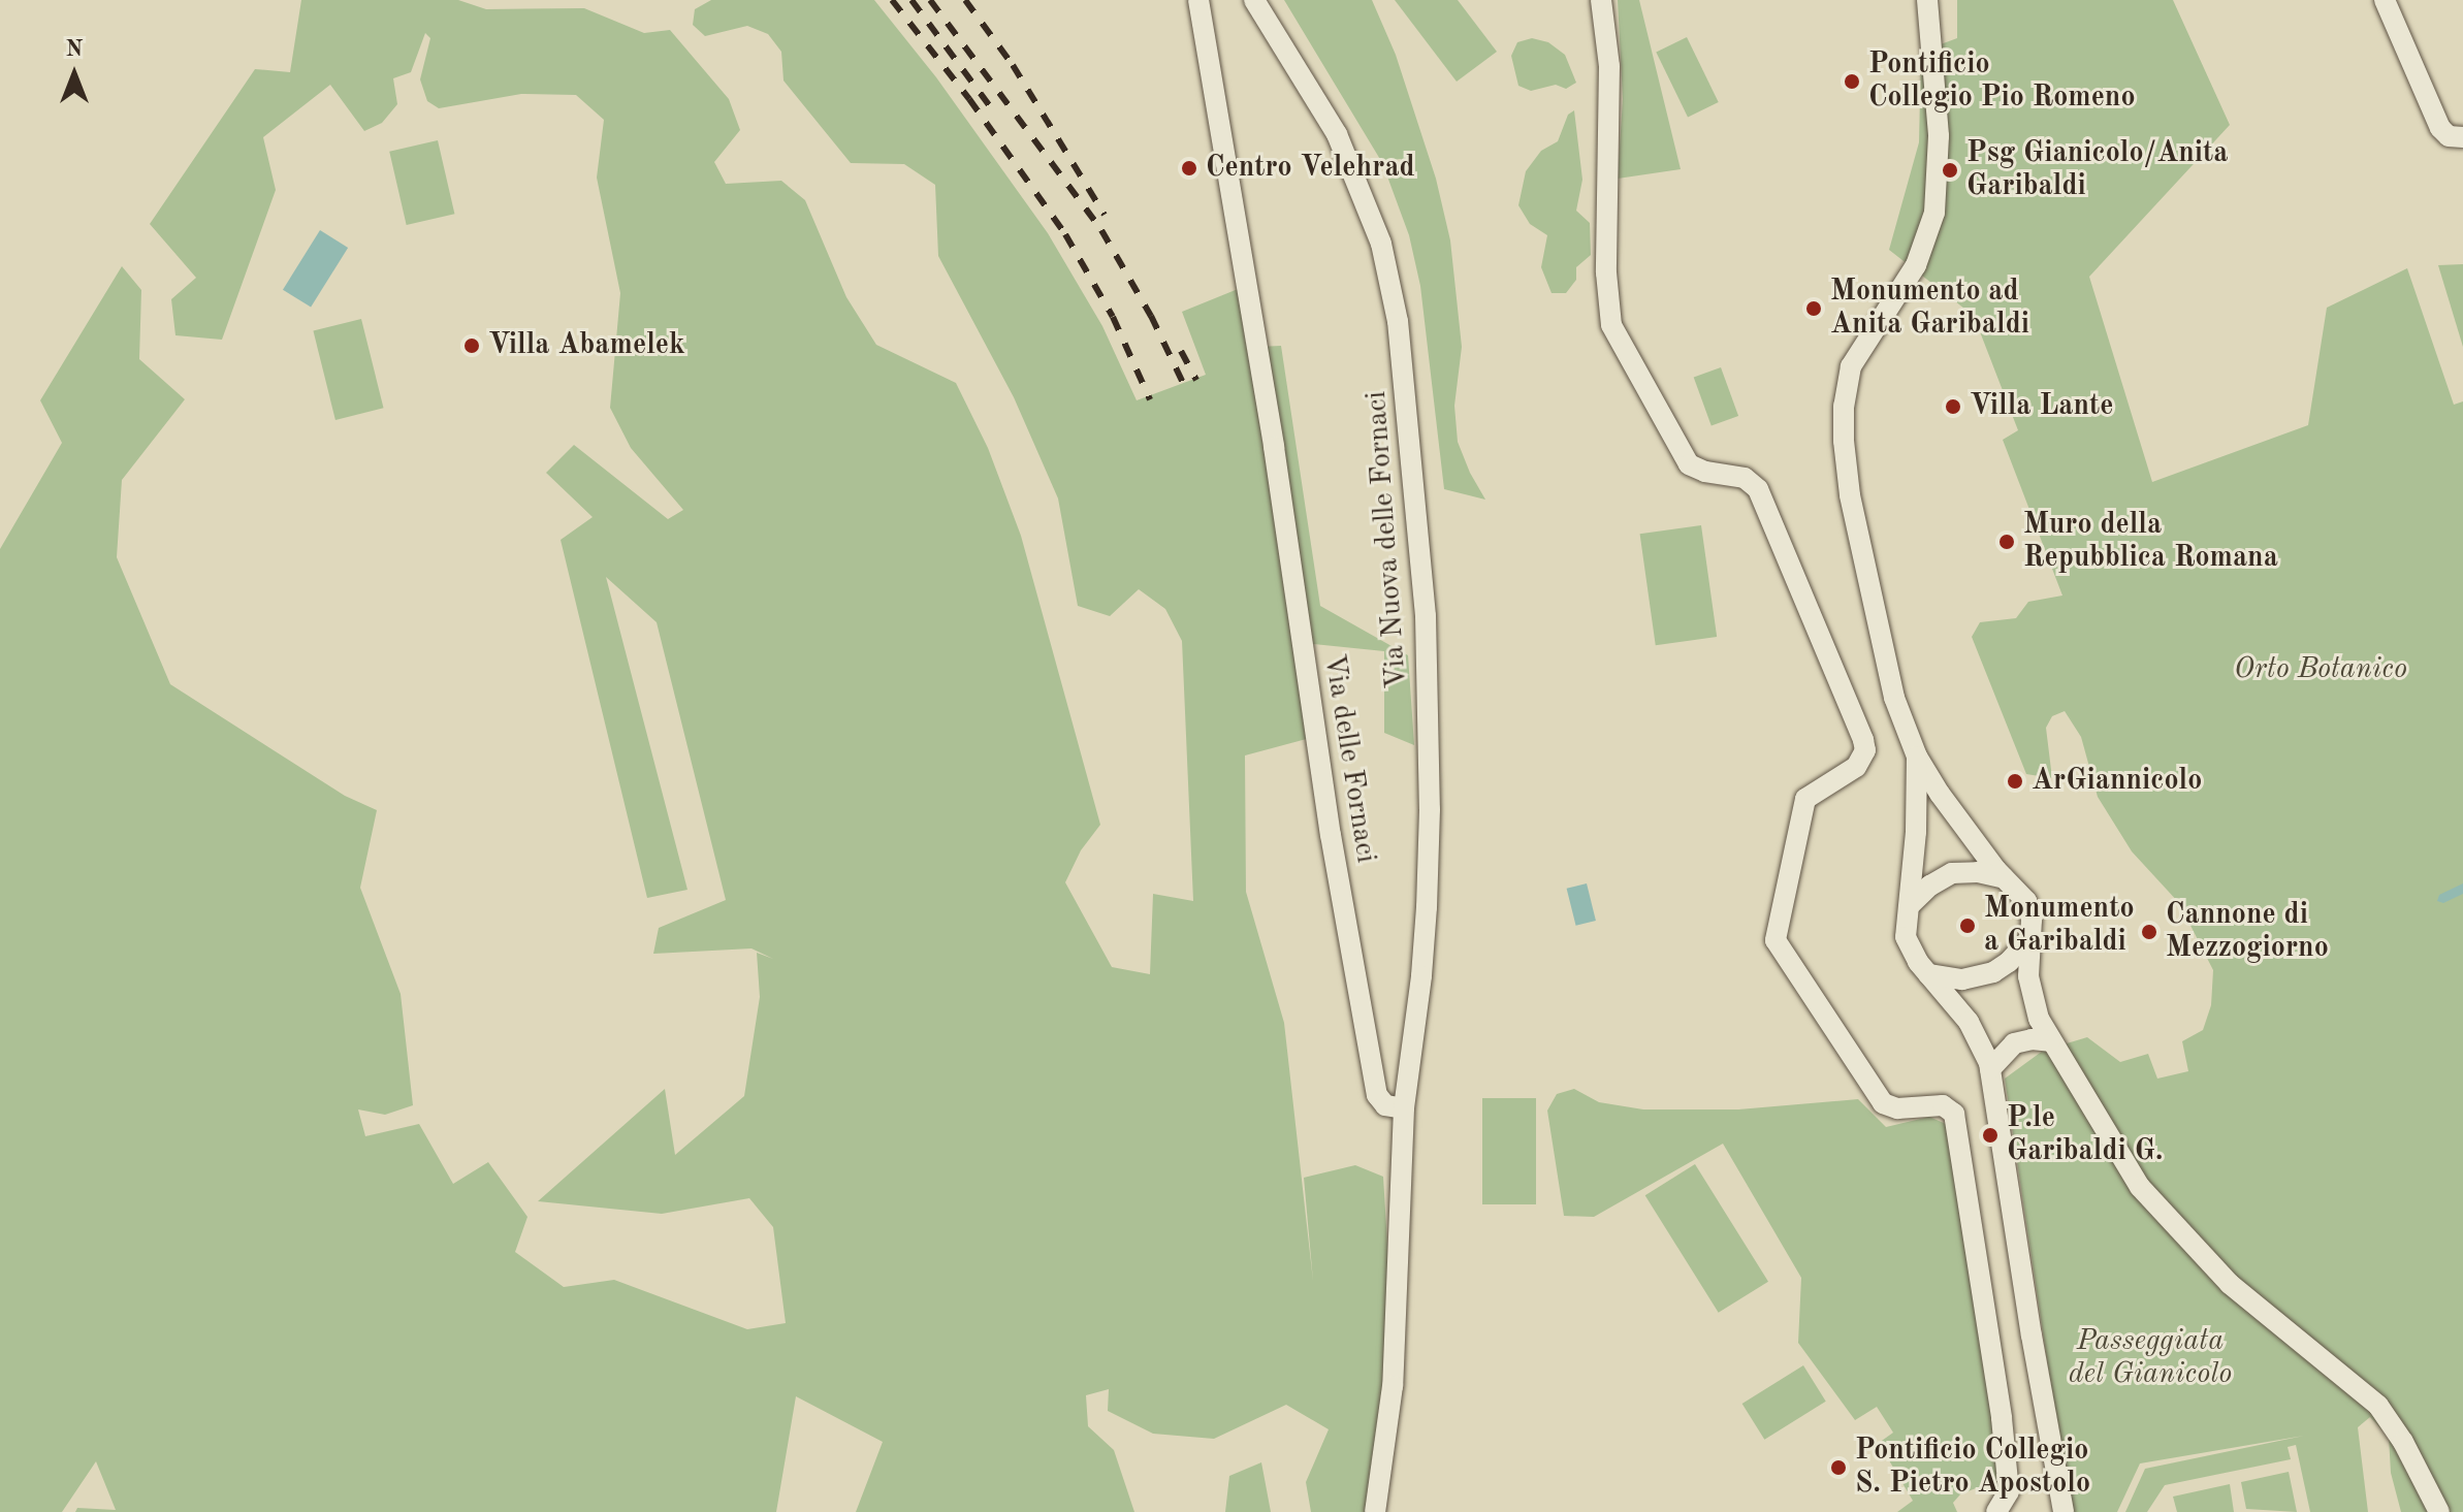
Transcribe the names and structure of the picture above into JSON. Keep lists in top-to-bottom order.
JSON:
{
  "streets": {
    "street": ["Via Nuova delle Fornaci", "Via delle Fornaci"]
  },
  "crossings": [
    ["Via Nuova delle Fornaci", "Via delle Fornaci"]
  ],
  "parks": ["Orto Botanico", "Passeggiata del Gianicolo"],
  "places": [
    "Pontificio Collegio Pio Romeno",
    "Centro Velehrad",
    "Psg Gianicolo/Anita Garibaldi",
    "Monumento ad Anita Garibaldi",
    "Villa Abamelek",
    "Villa Lante",
    "Muro della Repubblica Romana",
    "ArGiannicolo",
    "Monumento a Garibaldi",
    "Cannone di Mezzogiorno",
    "P.le Garibaldi G.",
    "Pontificio Collegio S. Pietro Apostolo"
  ],
  "north": "top"
}
